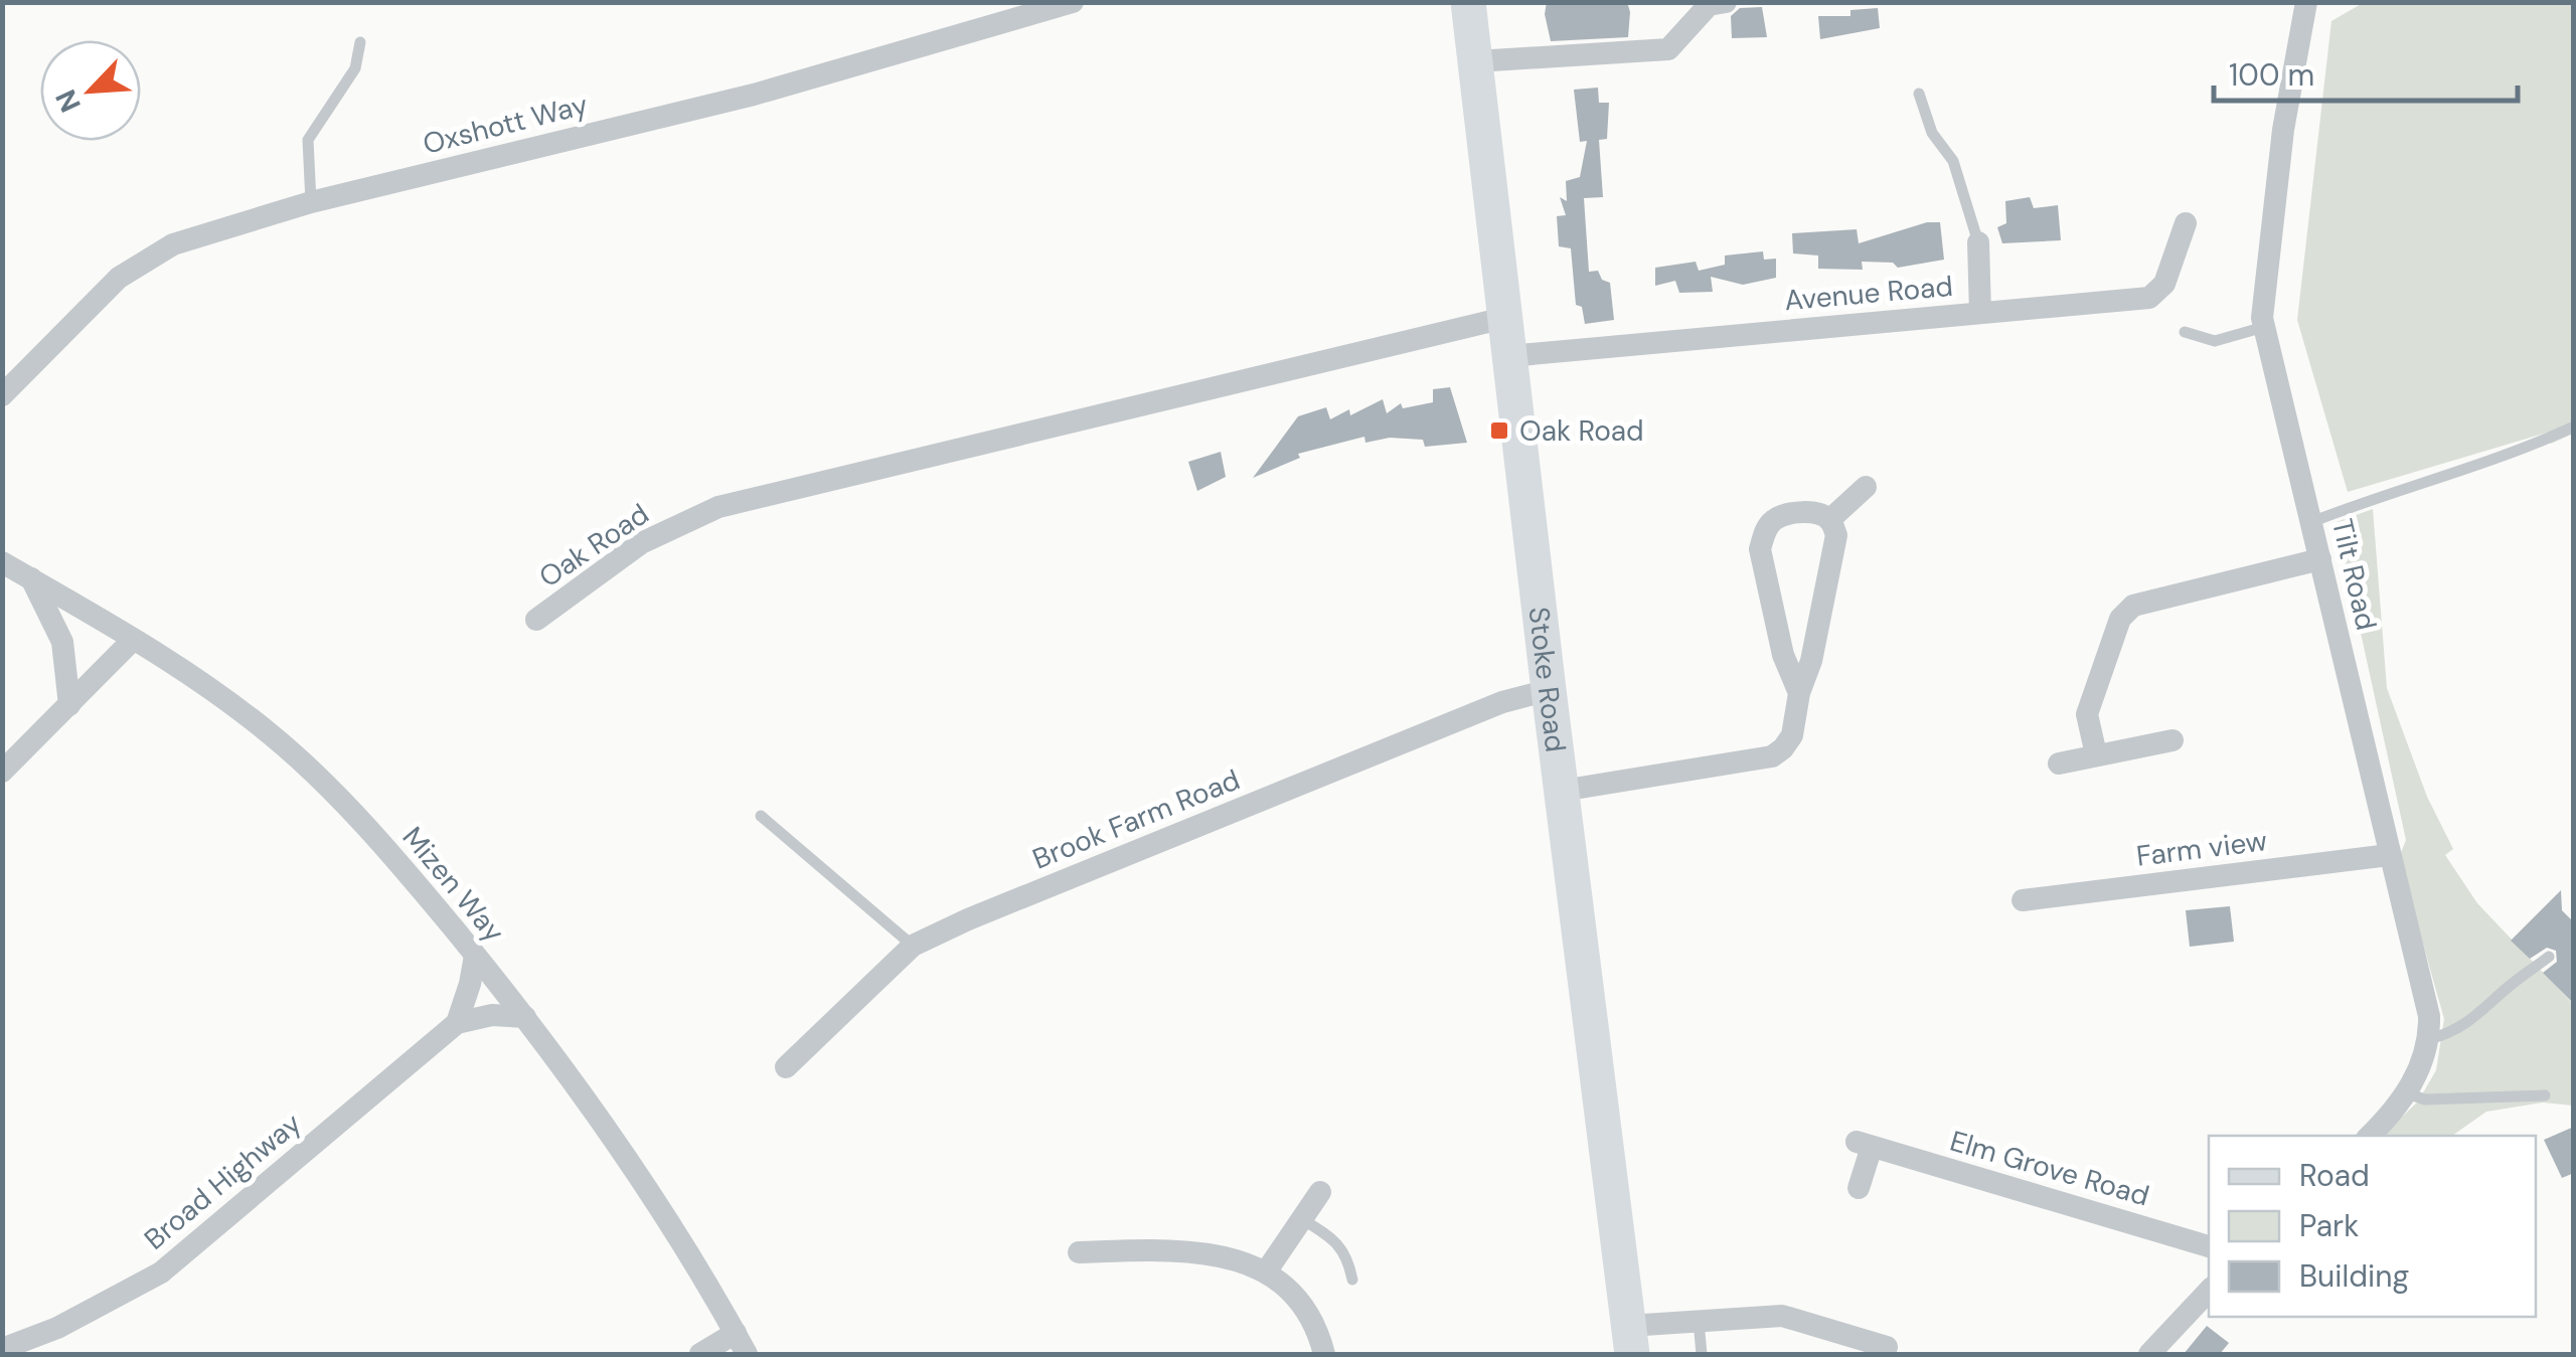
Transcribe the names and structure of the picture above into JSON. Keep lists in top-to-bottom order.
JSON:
{
  "streets": {
    "main road": ["Stoke Road"],
    "street": [
      "Oxshott Way",
      "Avenue Road",
      "Oak Road",
      "Tilt Road",
      "Brook Farm Road",
      "Farm view",
      "Mizen Way",
      "Elm Grove Road",
      "Broad Highway"
    ]
  },
  "crossings": [
    ["Avenue Road", "Stoke Road"],
    ["Oak Road", "Stoke Road"],
    ["Tilt Road", "Farm view"],
    ["Stoke Road", "Brook Farm Road"]
  ],
  "places": {
    "transit": ["Oak Road"]
  },
  "legend": ["Road", "Park", "Building"],
  "scale_bar": "100 m",
  "north": "bottom left"
}
